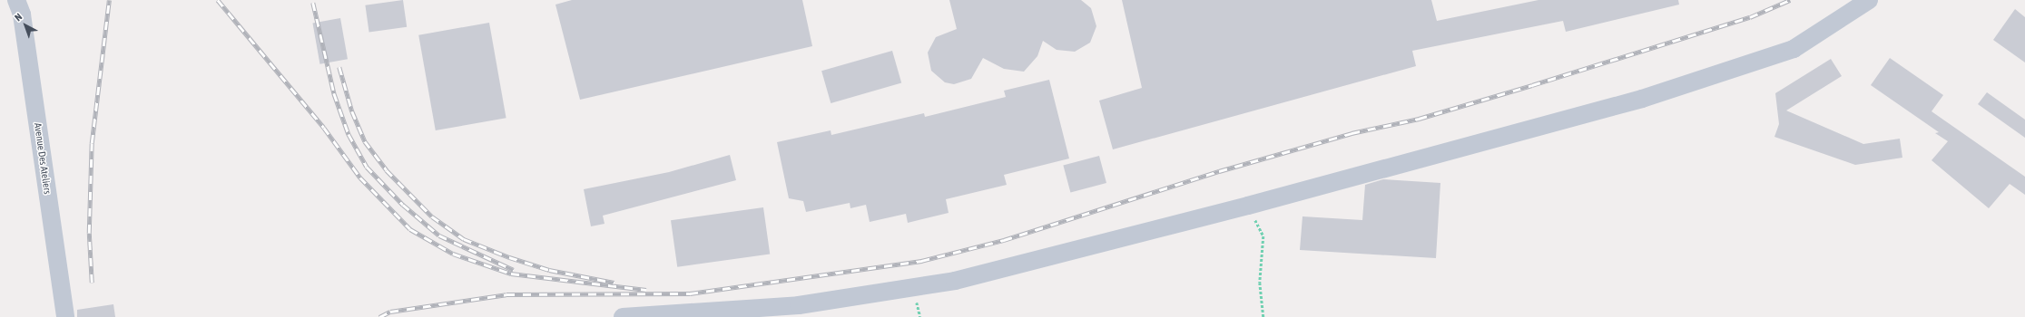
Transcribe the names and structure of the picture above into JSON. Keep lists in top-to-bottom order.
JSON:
{
  "streets": {
    "street": ["Avenue Des Ateliers"]
  },
  "north": "top left"
}
